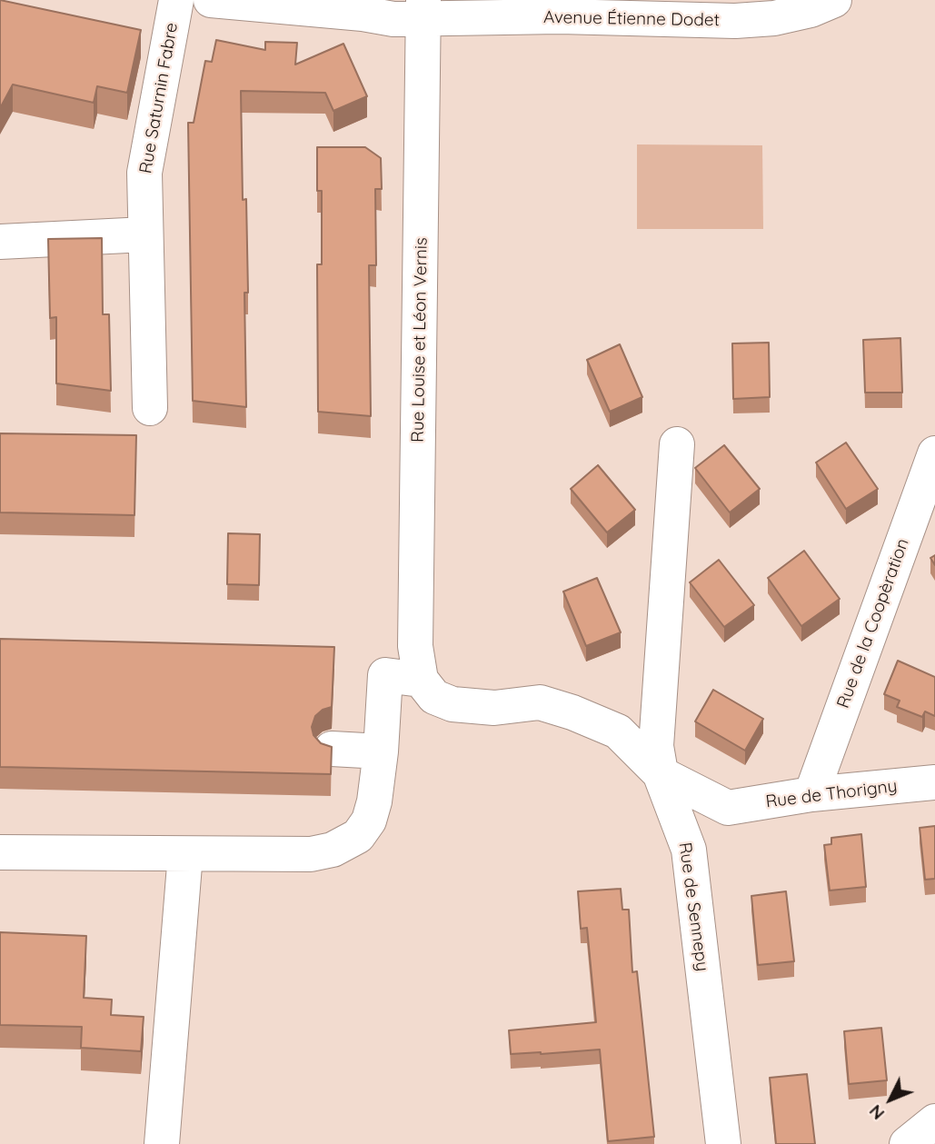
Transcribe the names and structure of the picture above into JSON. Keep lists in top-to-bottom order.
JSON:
{
  "streets": {
    "street": [
      "Avenue Étienne Dodet",
      "Rue Saturnin Fabre",
      "Rue Louise et Léon Vernis",
      "Rue de la Coopèration",
      "Rue de Thorigny",
      "Rue de Sennepy"
    ]
  },
  "crossings": [
    ["Avenue Étienne Dodet", "Rue Louise et Léon Vernis"],
    ["Rue de la Coopèration", "Rue de Thorigny"]
  ],
  "north": "bottom left"
}
